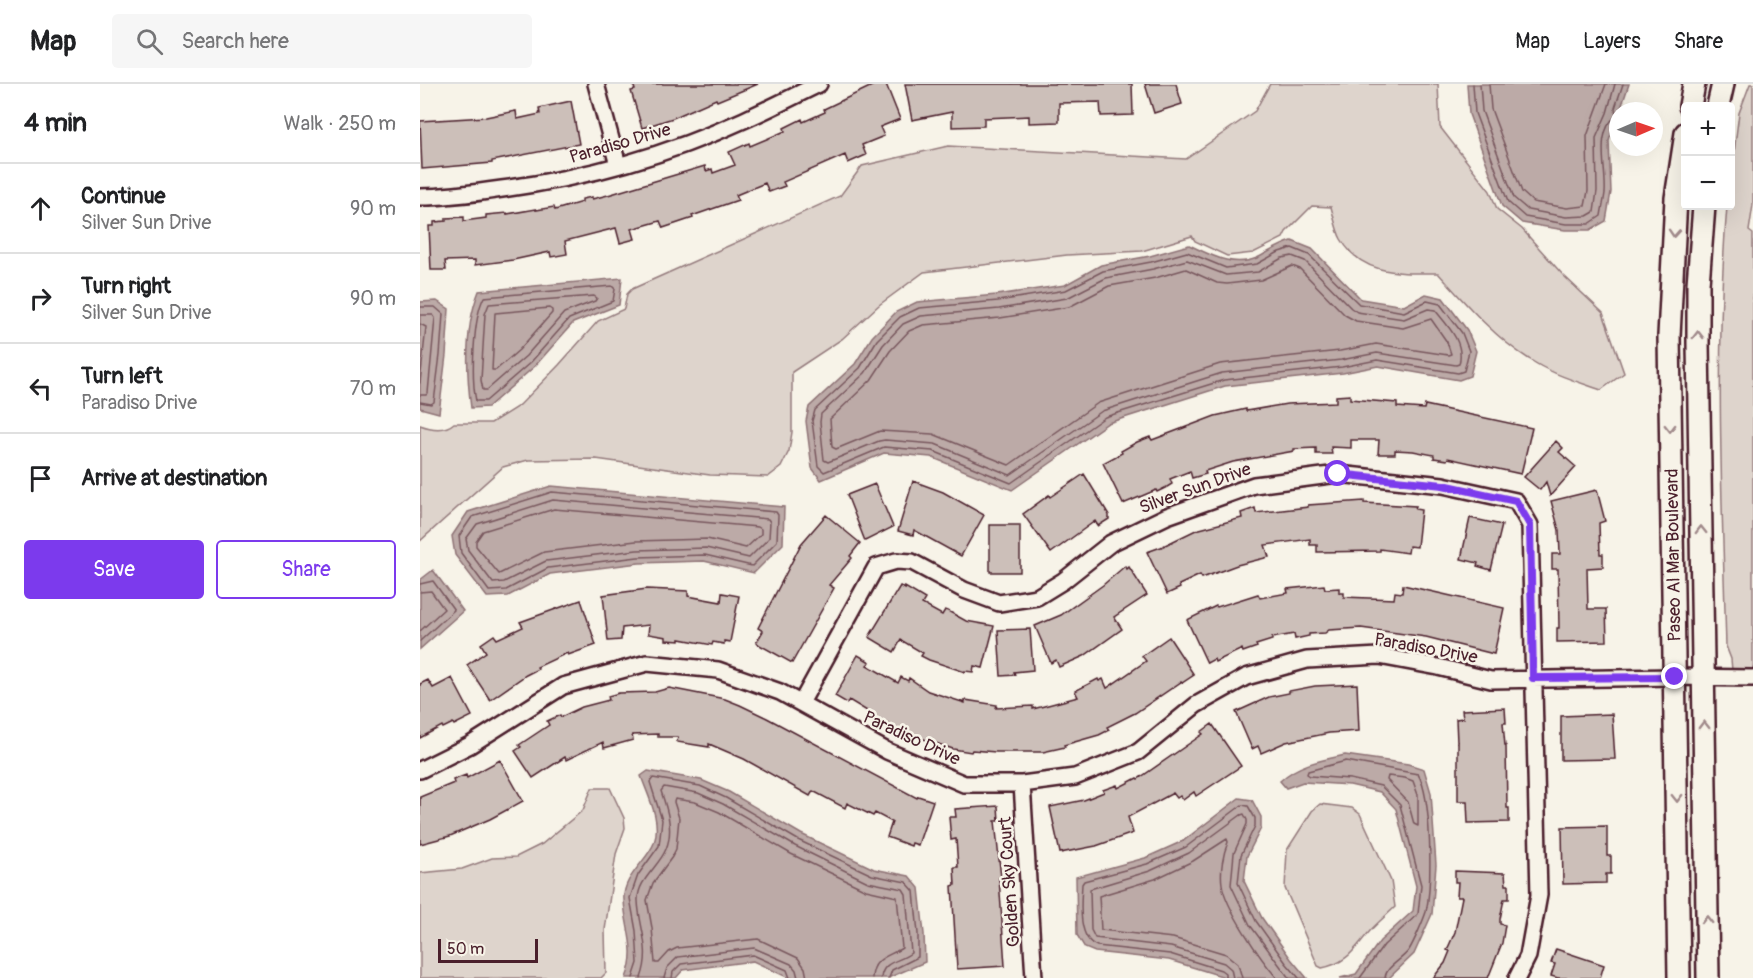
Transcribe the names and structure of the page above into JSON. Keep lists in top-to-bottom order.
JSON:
{
  "streets": {
    "main road": ["Paseo Al Mar Boulevard"],
    "street": ["Paradiso Drive", "Silver Sun Drive", "Golden Sky Court"]
  },
  "crossings": [
    ["Paradiso Drive", "Silver Sun Drive"],
    ["Paradiso Drive", "Paseo Al Mar Boulevard"],
    ["Paradiso Drive", "Golden Sky Court"]
  ],
  "scale_bar": "50 m",
  "north": "right",
  "page": {
    "header": "Map",
    "search": "Search here",
    "nav": ["Map", "Layers", "Share"],
    "heading": ["4 min", "Walk · 250 m"],
    "map_buttons": ["+", "−"],
    "list": [
      ["Continue", "Silver Sun Drive", "90 m"],
      ["Turn right", "Silver Sun Drive", "90 m"],
      ["Turn left", "Paradiso Drive", "70 m"],
      "Arrive at destination"
    ],
    "buttons": ["Save", "Share"],
    "scale": "50 m"
  }
}
